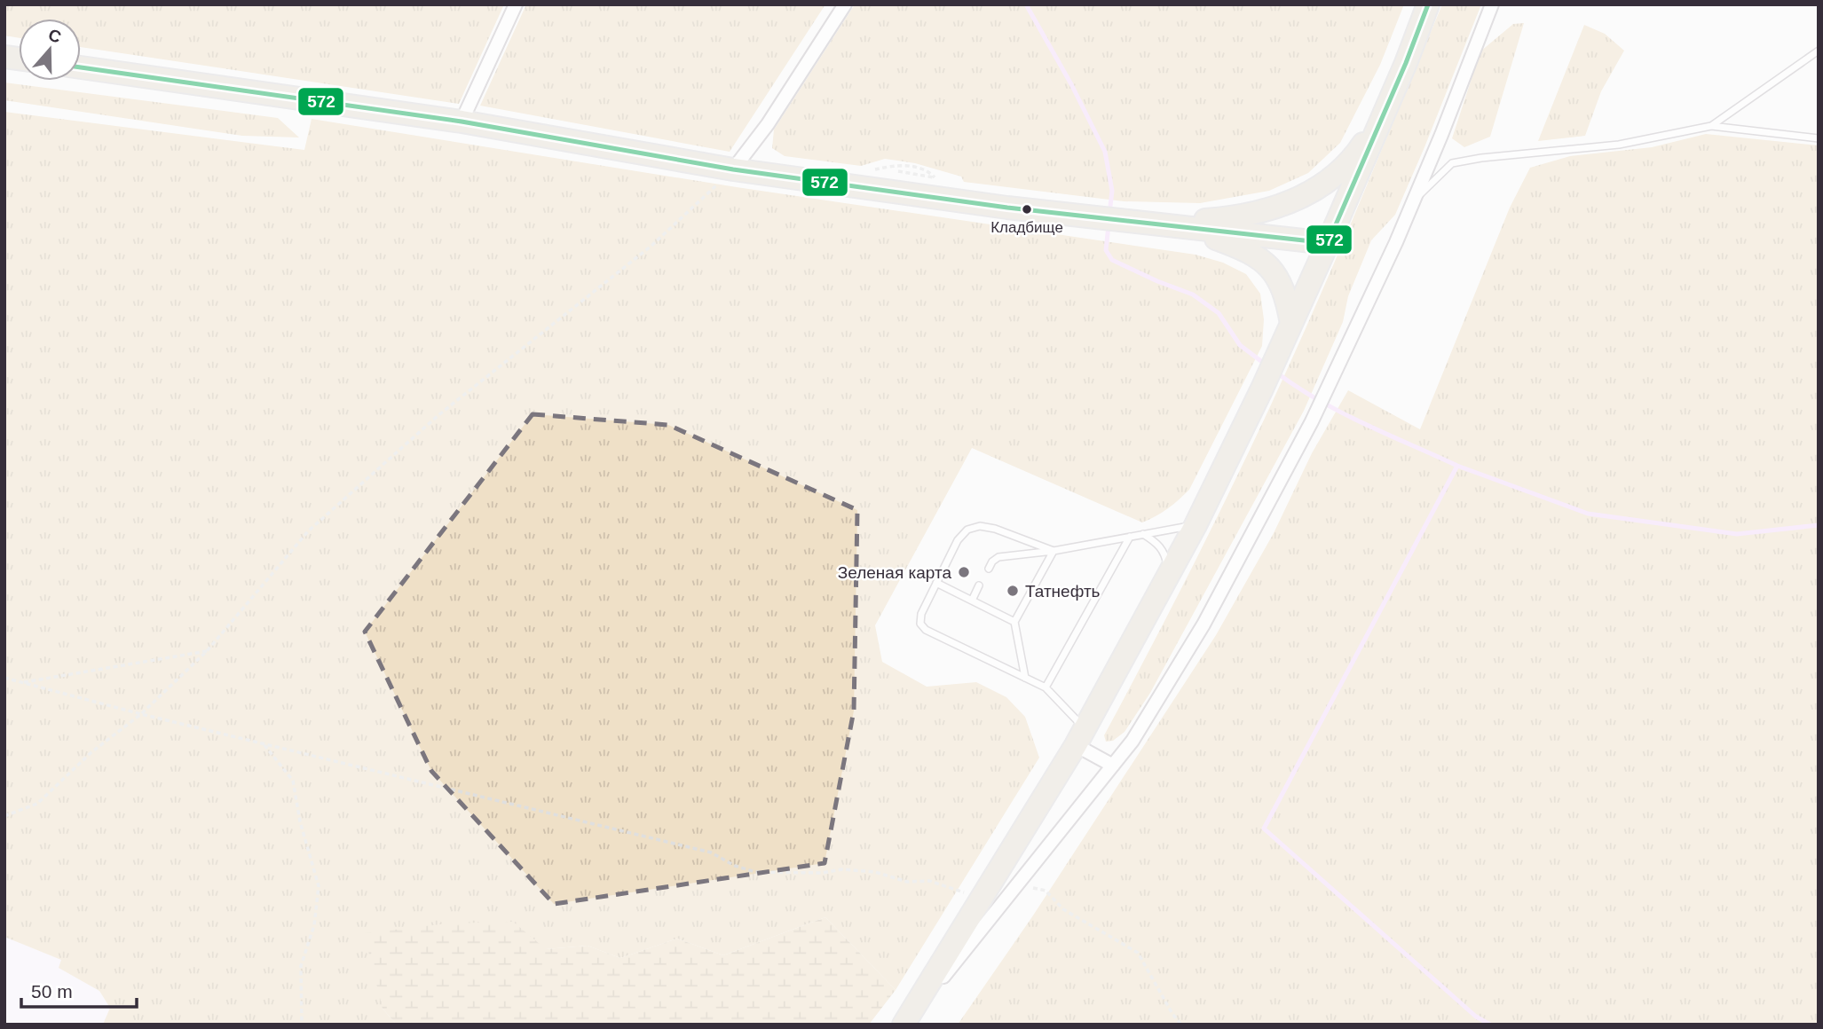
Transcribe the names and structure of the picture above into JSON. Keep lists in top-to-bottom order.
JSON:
{
  "places": ["Кладбище", "Зеленая карта", "Татнефть"],
  "lines": ["transit line 572"],
  "scale_bar": "50 m",
  "north": "top"
}
